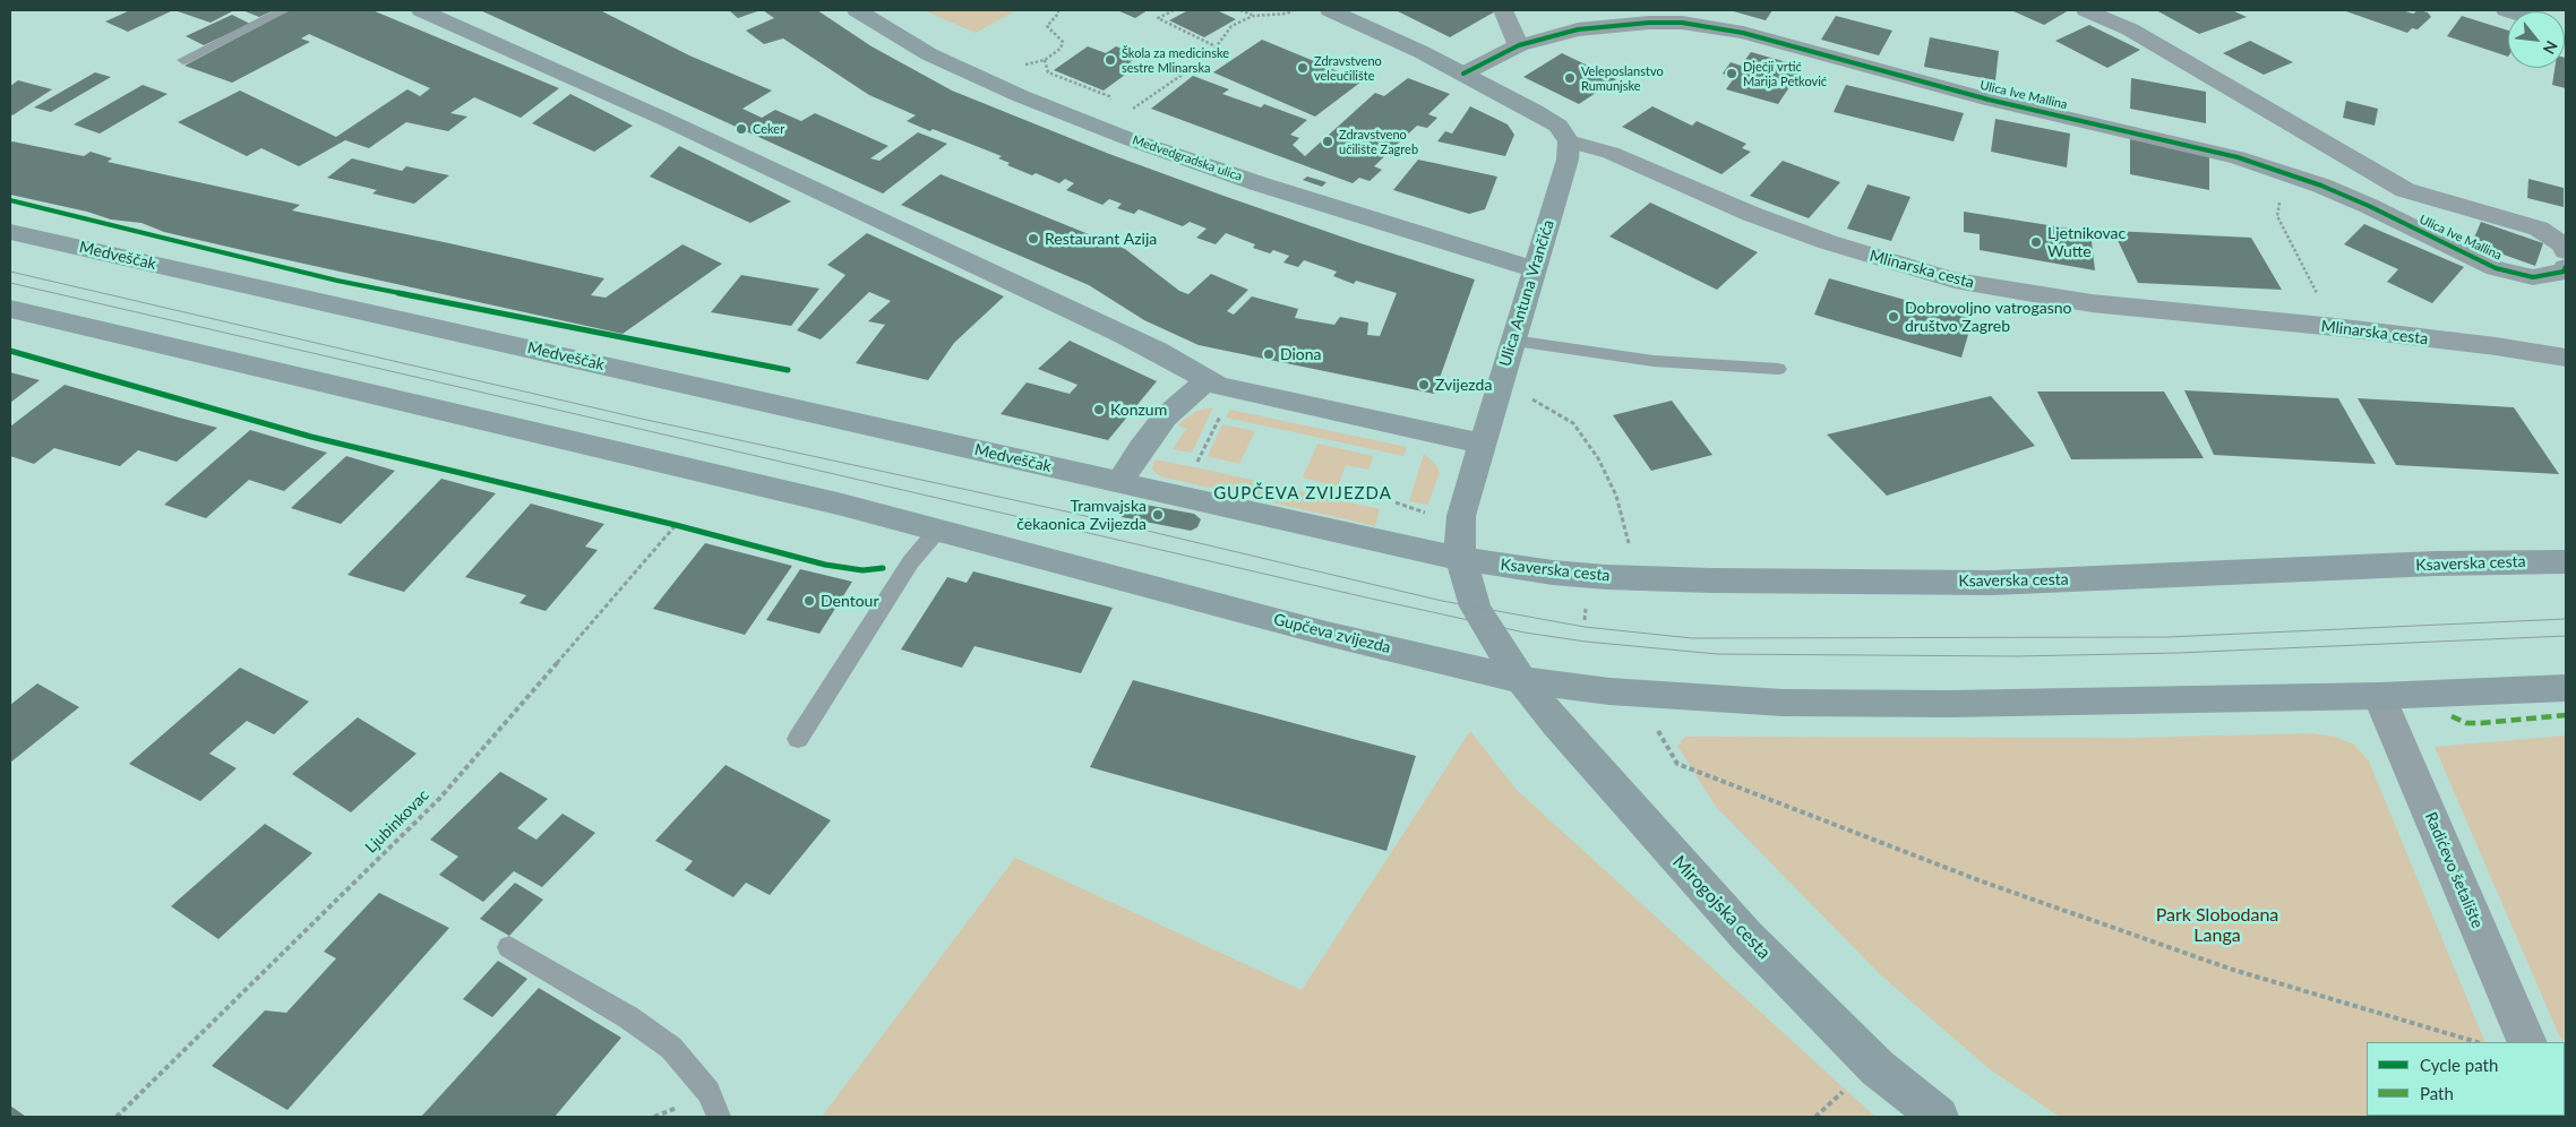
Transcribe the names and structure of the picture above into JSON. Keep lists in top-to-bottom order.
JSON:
{
  "streets": {
    "main road": [
      "Medvedgradska ulica",
      "Medveščak",
      "Ulica Antuna Vrančića",
      "Ksaverska cesta",
      "Gupčeva zvijezda",
      "Mirogojska cesta"
    ],
    "street": ["Ulica Ive Mallina", "Mlinarska cesta", "Radićevo šetalište"],
    "path": ["Ljubinkovac"]
  },
  "crossings": [
    ["Medvedgradska ulica", "Ulica Antuna Vrančića"],
    ["Mlinarska cesta", "Ulica Antuna Vrančića"],
    ["Gupčeva zvijezda", "Mirogojska cesta"]
  ],
  "districts": ["GUPČEVA ZVIJEZDA"],
  "parks": ["Park Slobodana Langa"],
  "places": [
    "Škola za medicinske sestre Mlinarska",
    "Zdravstveno veleučilište",
    "Dječji vrtić Marija Petković",
    "Veleposlanstvo Rumunjske",
    "Ceker",
    "Zdravstveno učilište Zagreb",
    "Restaurant Azija",
    "Ljetnikovac Wutte",
    "Dobrovoljno vatrogasno društvo Zagreb",
    "Diona",
    "Zvijezda",
    "Konzum",
    "Tramvajska čekaonica Zvijezda",
    "Dentour"
  ],
  "legend": ["Cycle path", "Path"],
  "north": "bottom right"
}
